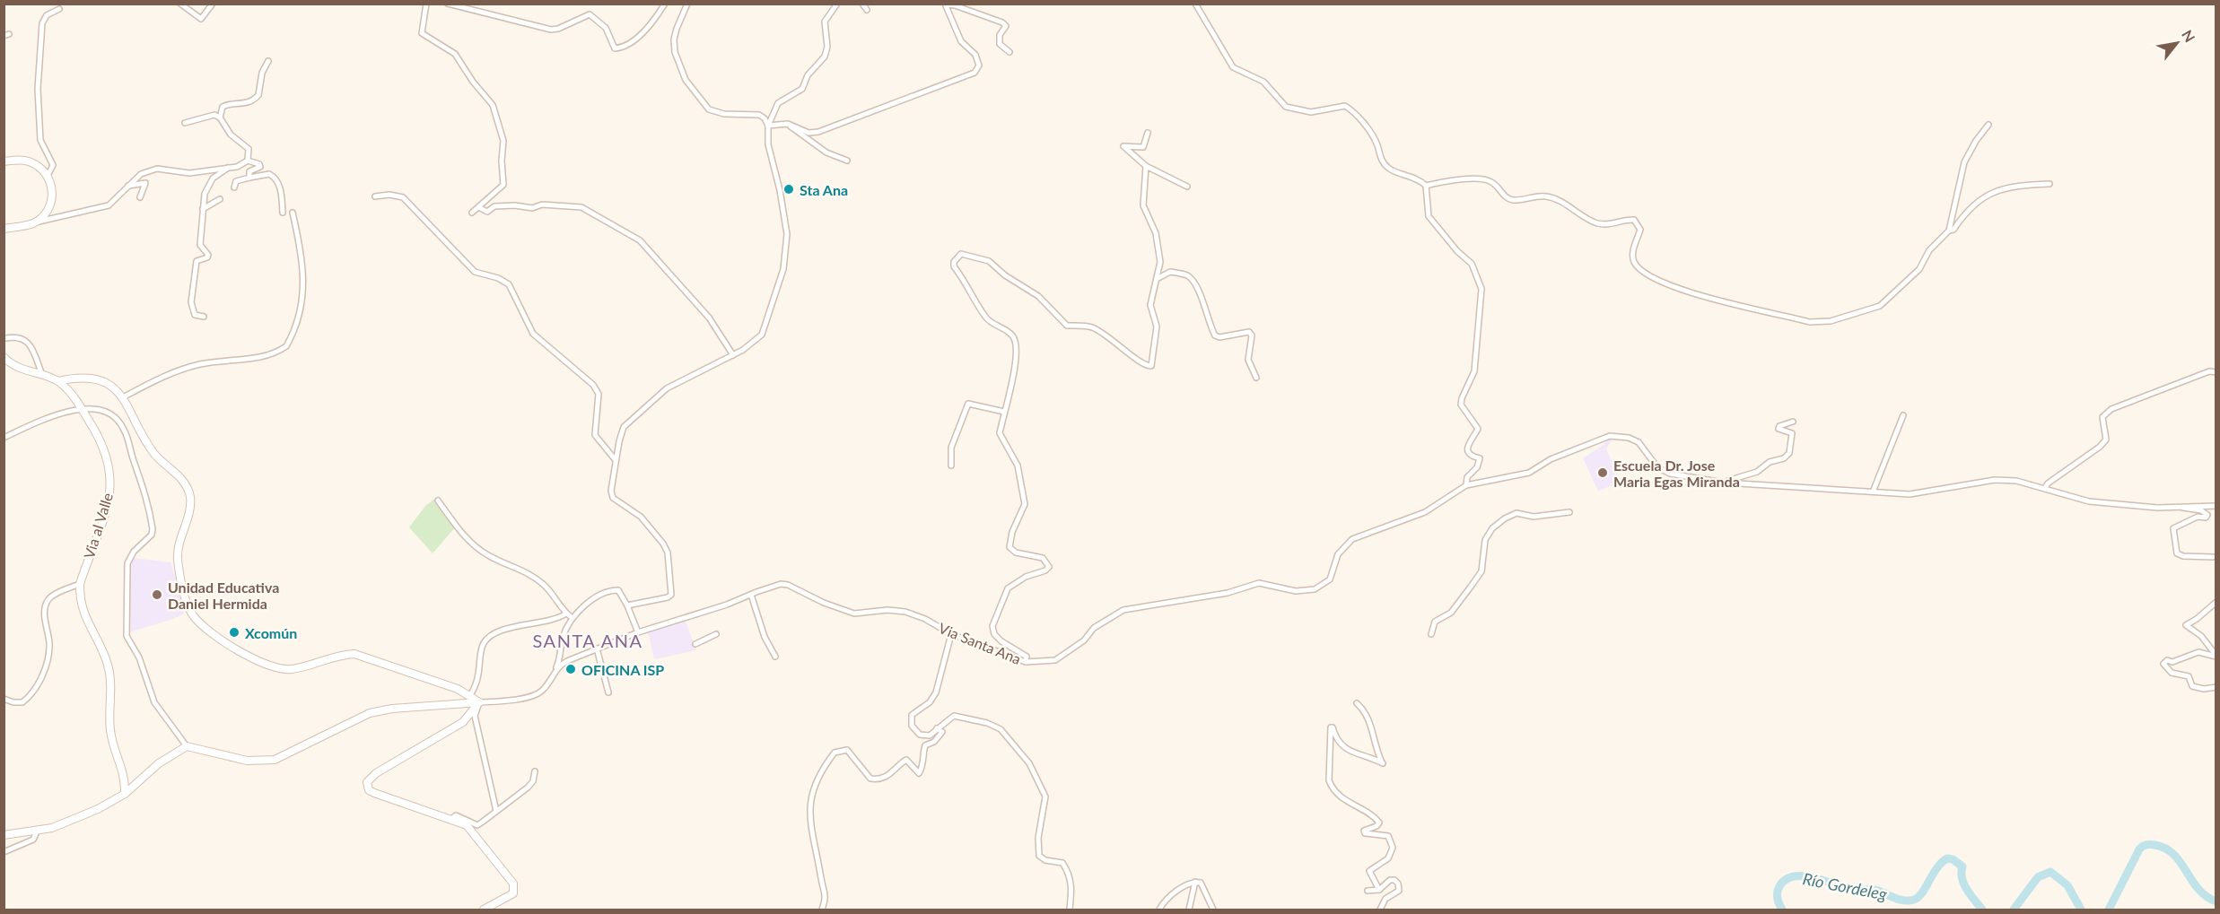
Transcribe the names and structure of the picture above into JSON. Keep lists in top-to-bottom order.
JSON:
{
  "streets": {
    "street": ["Via al Valle", "Via Santa Ana"]
  },
  "districts": ["SANTA ANA"],
  "water": ["Río Gordeleg"],
  "places": [
    "Sta Ana",
    "Escuela Dr. Jose Maria Egas Miranda",
    "Unidad Educativa Daniel Hermida",
    "Xcomún",
    "OFICINA ISP"
  ],
  "north": "top right"
}
